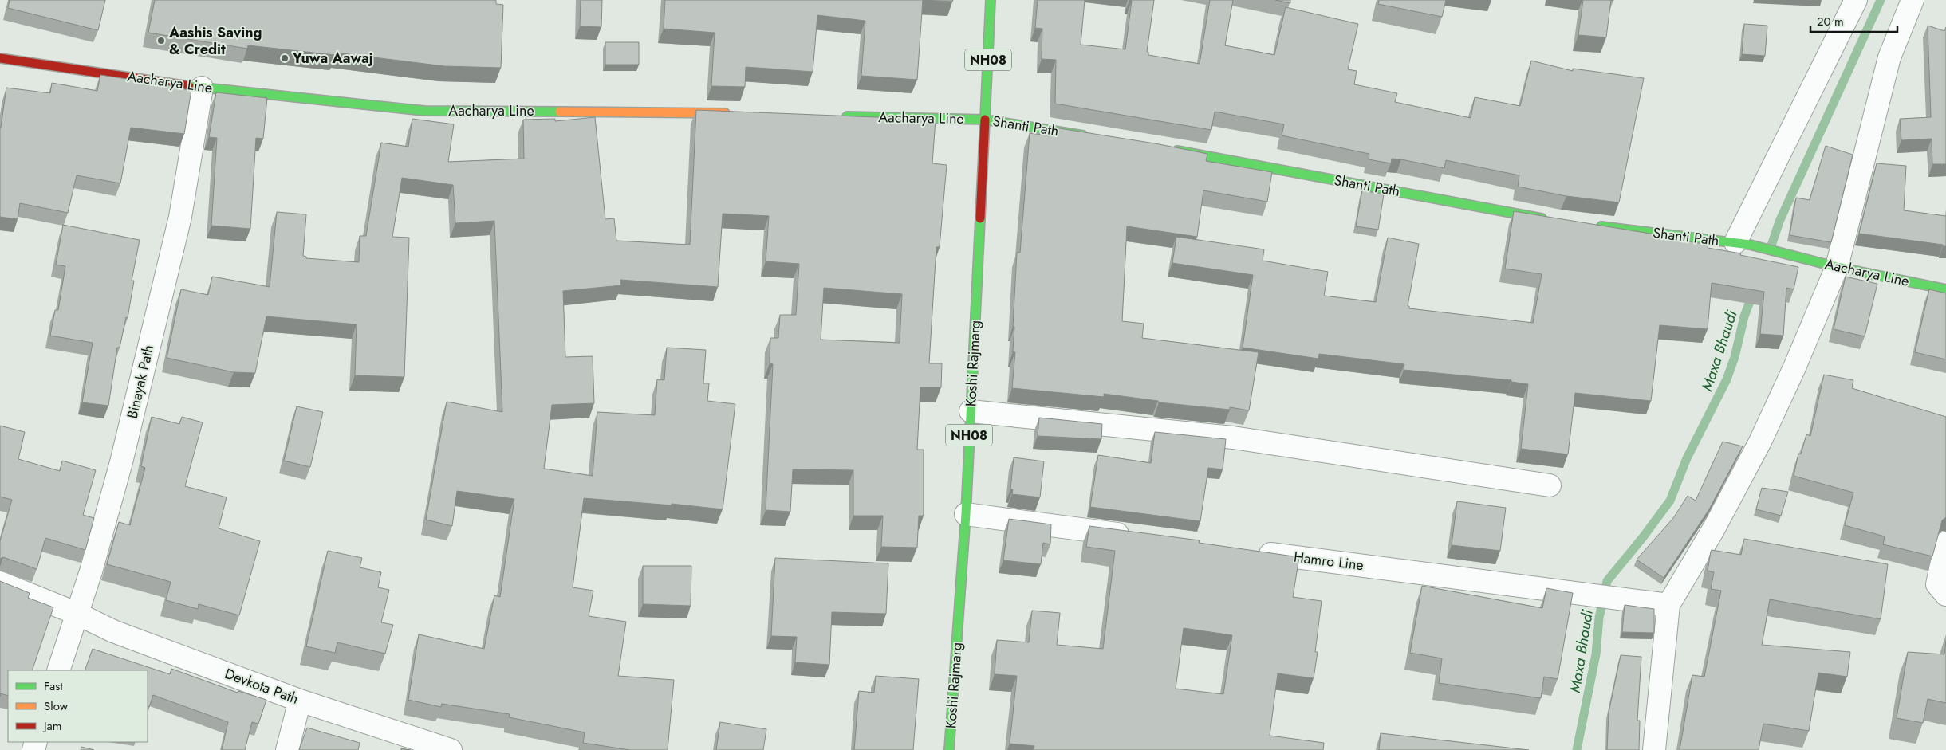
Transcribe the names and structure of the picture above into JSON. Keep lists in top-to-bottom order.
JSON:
{
  "streets": {
    "street": [
      "NH08",
      "Aacharya Line",
      "Shanti Path",
      "Koshi Rajmarg",
      "Binayak Path",
      "Hamro Line",
      "Devkota Path"
    ]
  },
  "crossings": [
    ["Aacharya Line", "Shanti Path"],
    ["Aacharya Line", "Koshi Rajmarg"],
    ["Aacharya Line", "Binayak Path"],
    ["Shanti Path", "Koshi Rajmarg"],
    ["Binayak Path", "Devkota Path"]
  ],
  "water": ["Maxa Bhaudi"],
  "places": ["Aashis Saving & Credit", "Yuwa Aawaj"],
  "legend": ["Fast", "Slow", "Jam"],
  "scale_bar": "20 m"
}
